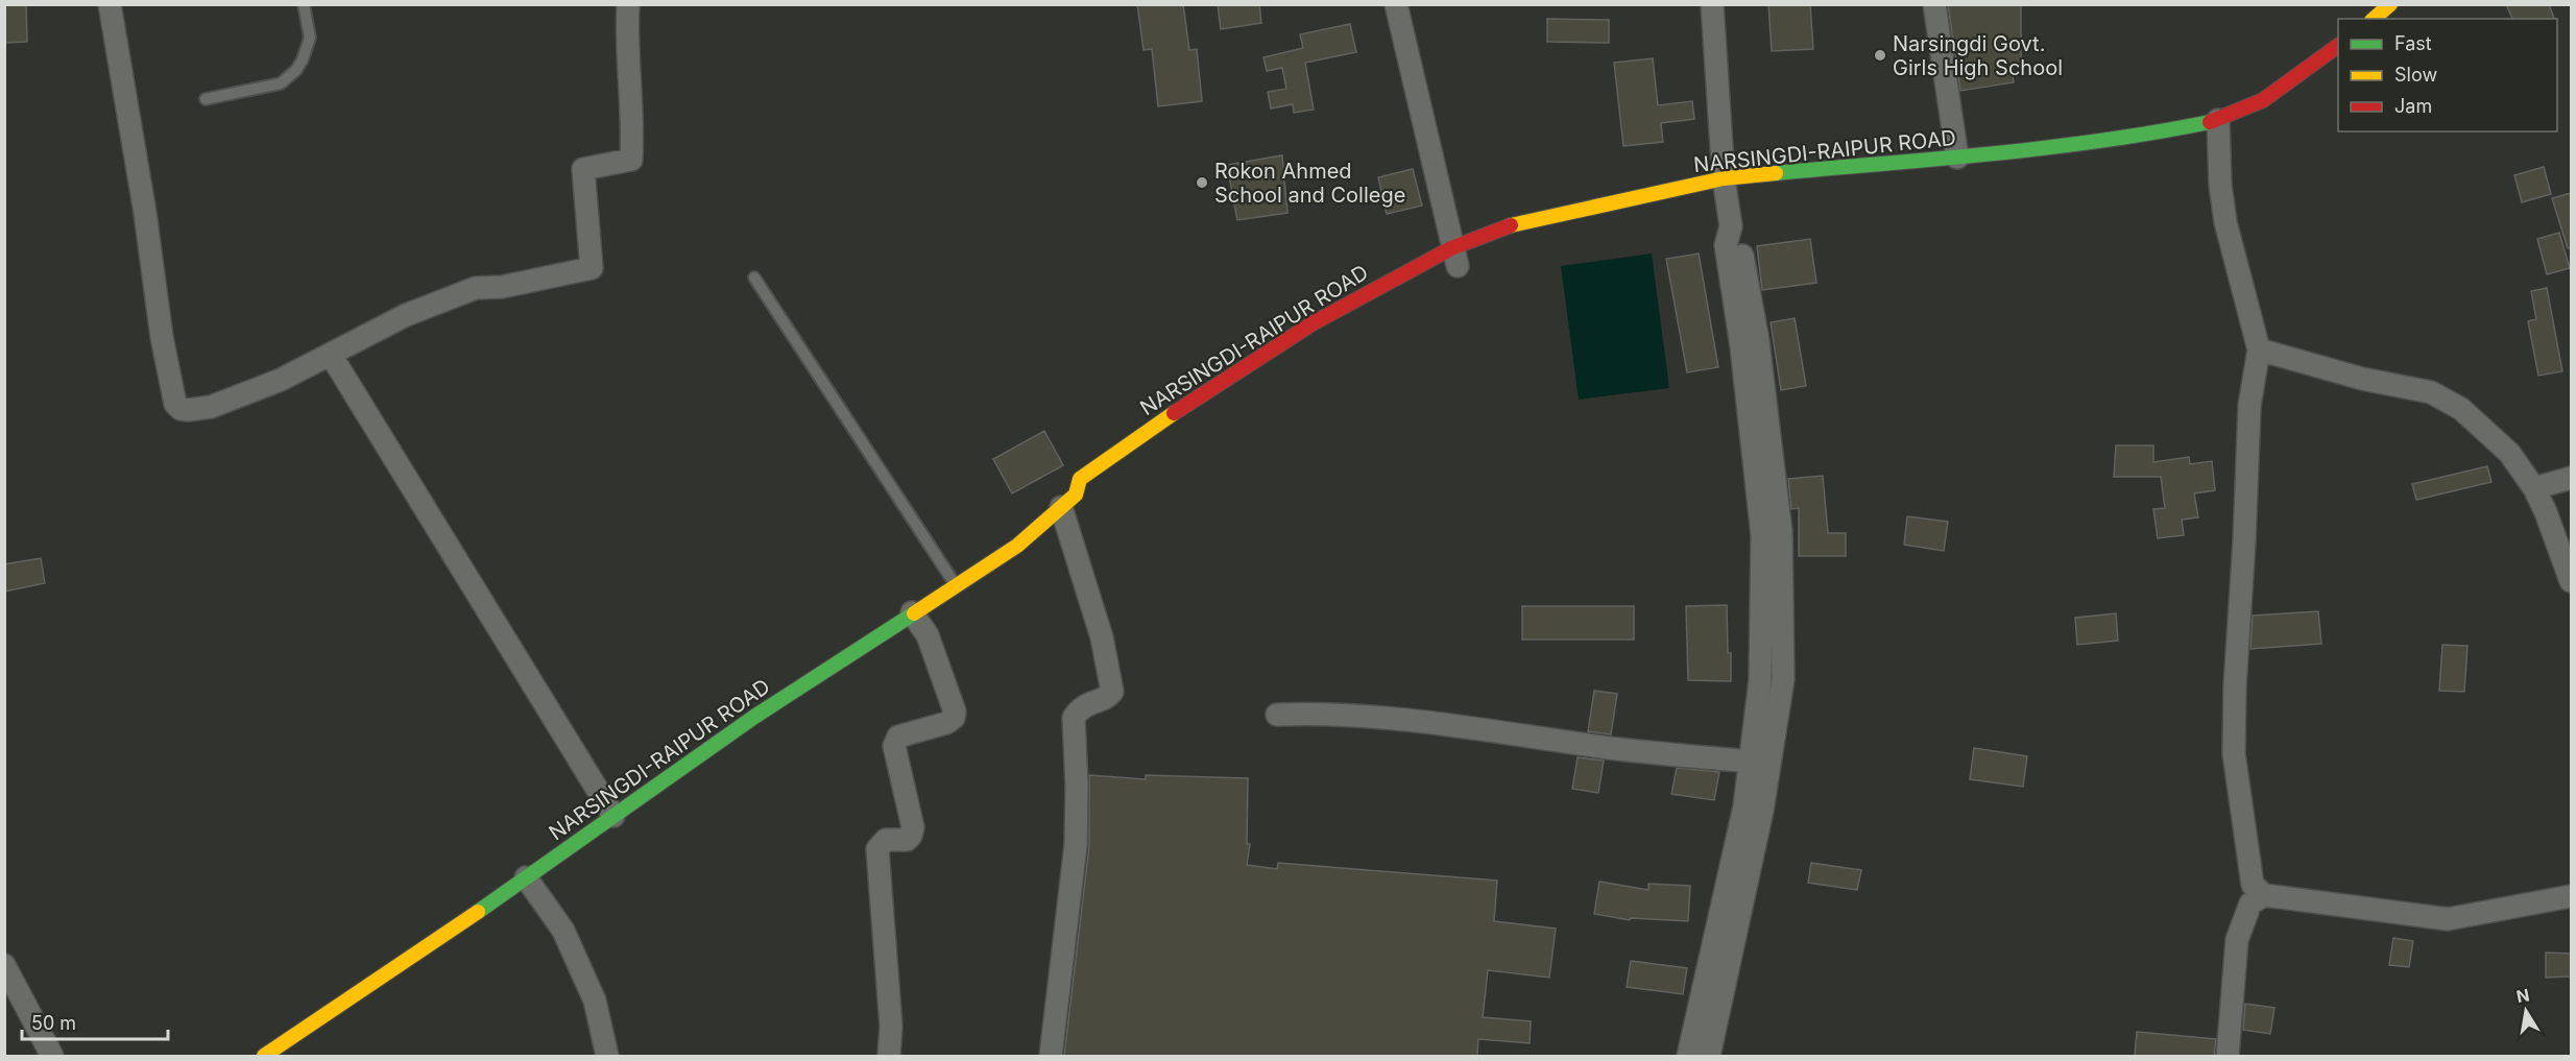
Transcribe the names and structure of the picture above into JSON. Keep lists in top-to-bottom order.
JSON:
{
  "streets": {
    "main road": ["NARSINGDI-RAIPUR ROAD"]
  },
  "places": ["Narsingdi Govt. Girls High School", "Rokon Ahmed School and College"],
  "legend": ["Fast", "Slow", "Jam"],
  "scale_bar": "50 m",
  "north": "top"
}
